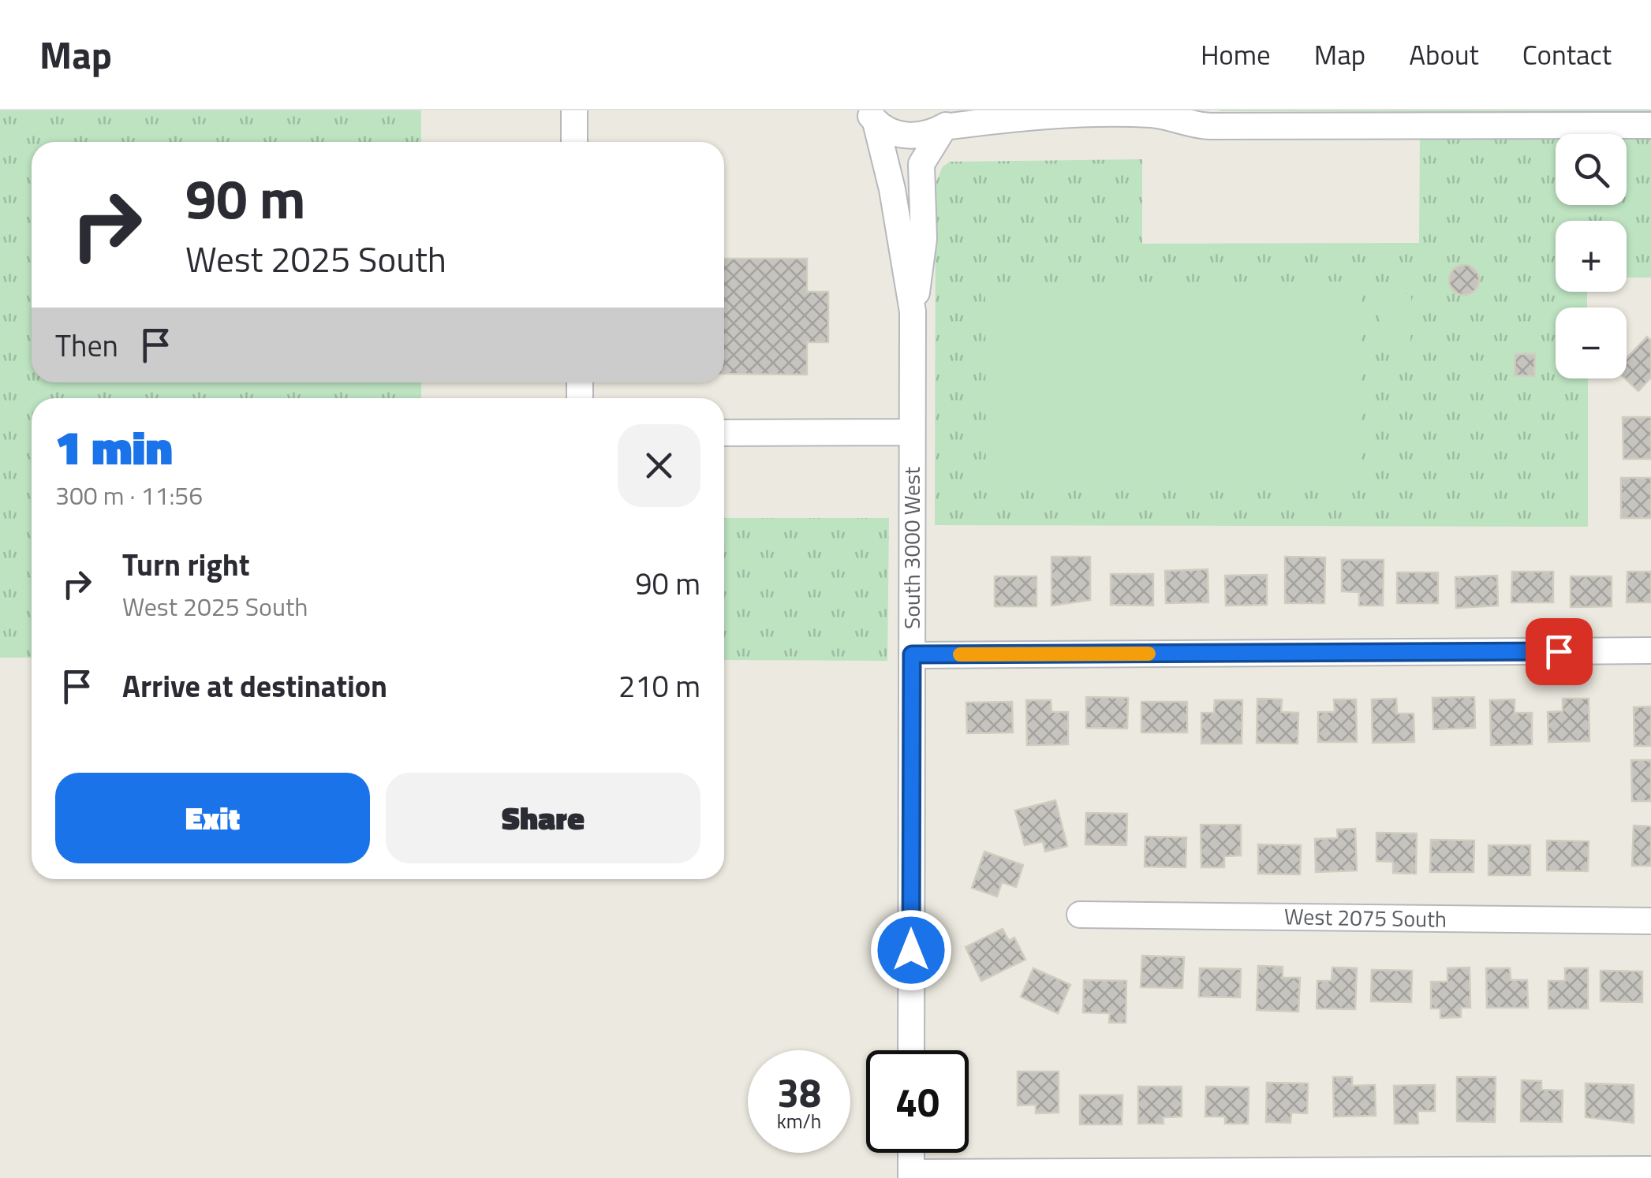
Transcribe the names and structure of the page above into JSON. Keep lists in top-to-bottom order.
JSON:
{
  "streets": {
    "street": ["South 3000 West", "West 2075 South"]
  },
  "page": {
    "header": "Map",
    "nav": [
      "Home",
      "Map",
      "About",
      "Contact"
    ],
    "map_buttons": ["+", "−"],
    "turn": ["90 m", "West 2025 South"],
    "then": "Then",
    "heading": ["1 min", "300 m · 11:56"],
    "list": [
      {
        "name": "Turn right",
        "note": "West 2025 South",
        "value": "90 m"
      },
      {
        "name": "Arrive at destination",
        "value": "210 m"
      }
    ],
    "buttons": ["Exit", "Share"],
    "speed": "38 km/h",
    "limit": "40"
  }
}
